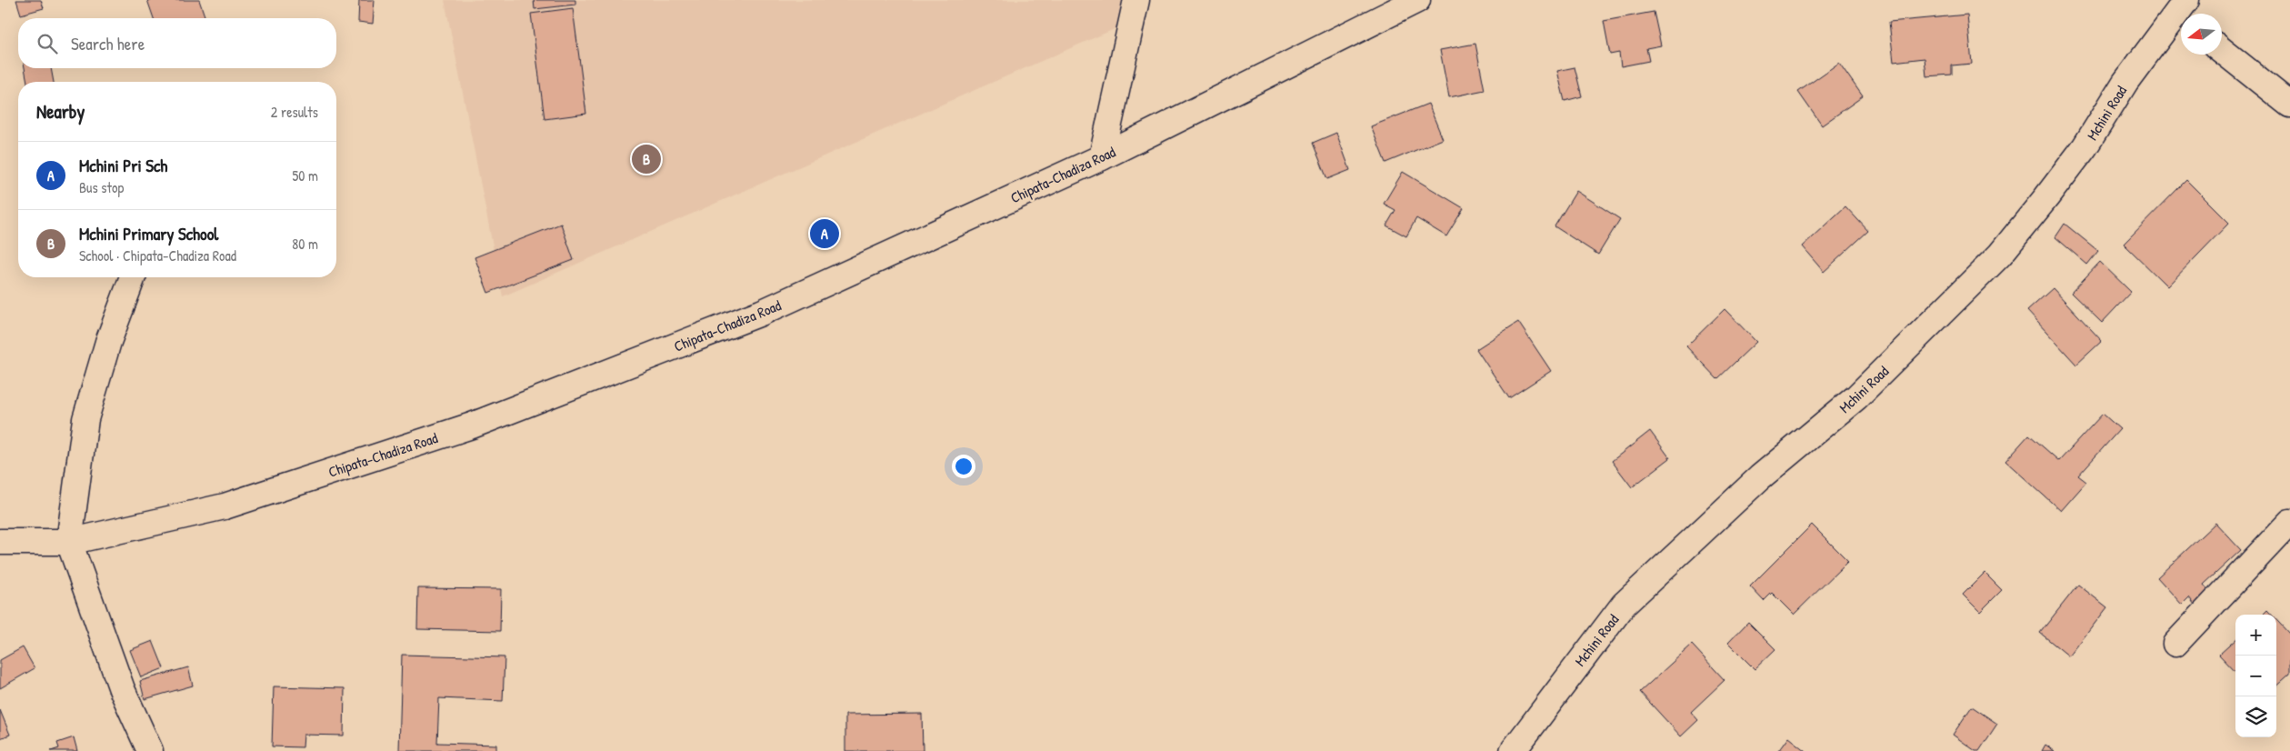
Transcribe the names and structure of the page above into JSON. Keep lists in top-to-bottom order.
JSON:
{
  "streets": {
    "street": ["Mchini Road", "Chipata-Chadiza Road"]
  },
  "north": "left",
  "page": {
    "search": "Search here",
    "heading": ["Nearby", "2 results"],
    "list": [
      {
        "mark": "A",
        "name": "Mchini Pri Sch",
        "note": "Bus stop",
        "value": "50 m"
      },
      {
        "mark": "B",
        "name": "Mchini Primary School",
        "note": "School · Chipata-Chadiza Road",
        "value": "80 m"
      }
    ],
    "pins": ["B", "A"],
    "map_buttons": ["+", "−"]
  }
}
